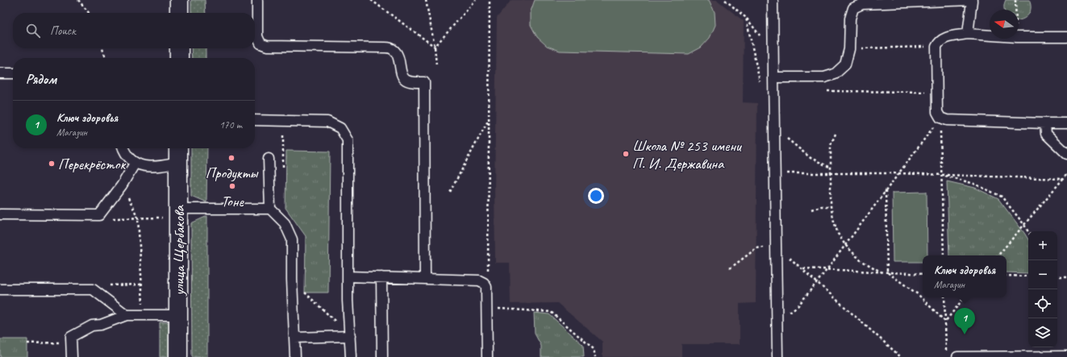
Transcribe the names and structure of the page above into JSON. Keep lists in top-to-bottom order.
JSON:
{
  "streets": {
    "street": ["улица Щербакова"]
  },
  "places": [
    "Школа № 253 имени П. И. Державина",
    "Продукты",
    "Перекрёсток",
    "Тоне"
  ],
  "north": "left",
  "page": {
    "search": "Поиск",
    "heading": "Рядом",
    "list": [
      {
        "mark": "1",
        "name": "Ключ здоровья",
        "note": "Магазин",
        "value": "170 m"
      }
    ],
    "map_buttons": ["+", "−"],
    "popup": ["Ключ здоровья", "Магазин"],
    "pins": "1"
  }
}
